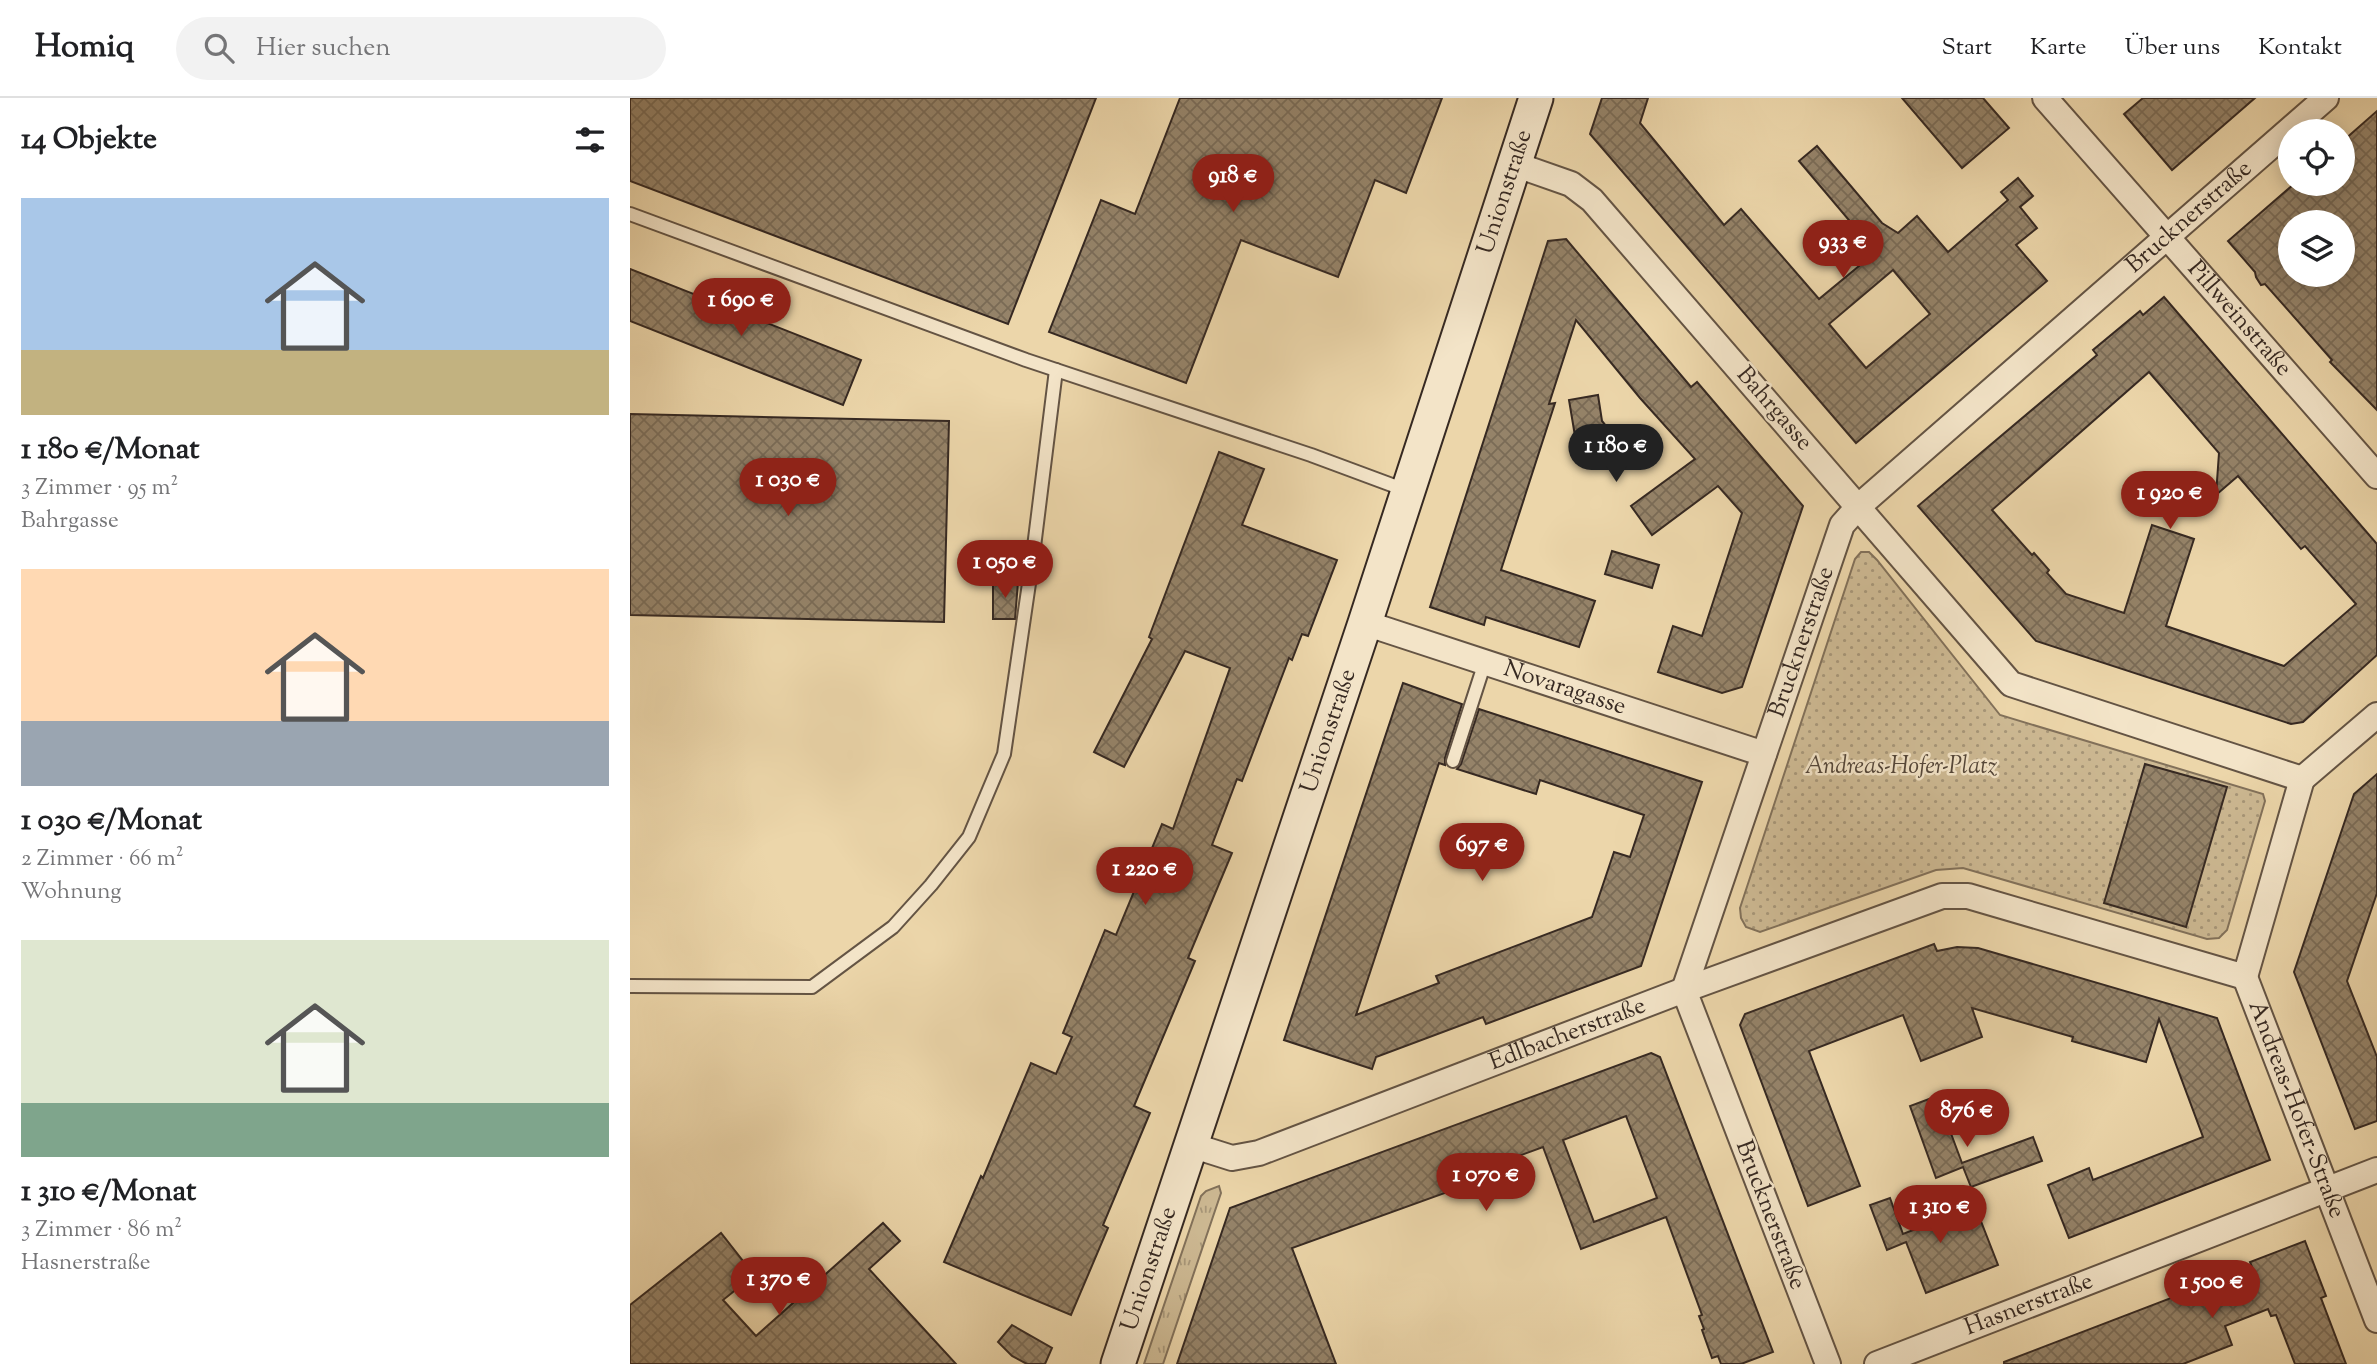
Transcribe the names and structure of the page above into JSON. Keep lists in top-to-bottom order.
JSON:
{
  "streets": {
    "main road": ["Unionstraße"],
    "street": [
      "Brucknerstraße",
      "Pillweinstraße",
      "Bahrgasse",
      "Novaragasse",
      "Edlbacherstraße",
      "Andreas-Hofer-Straße",
      "Hasnerstraße"
    ]
  },
  "crossings": [
    ["Unionstraße", "Bahrgasse"],
    ["Unionstraße", "Novaragasse"],
    ["Unionstraße", "Edlbacherstraße"],
    ["Brucknerstraße", "Pillweinstraße"],
    ["Brucknerstraße", "Bahrgasse"],
    ["Brucknerstraße", "Novaragasse"],
    ["Brucknerstraße", "Edlbacherstraße"],
    ["Edlbacherstraße", "Andreas-Hofer-Straße"],
    ["Andreas-Hofer-Straße", "Hasnerstraße"]
  ],
  "parks": ["Andreas-Hofer-Platz"],
  "page": {
    "header": "Homiq",
    "search": "Hier suchen",
    "nav": [
      "Start",
      "Karte",
      "Über uns",
      "Kontakt"
    ],
    "heading": "14 Objekte",
    "price": [
      "918 €",
      "933 €",
      "1 690 €",
      "1 180 €",
      "1 030 €",
      "1 920 €",
      "1 050 €",
      "697 €",
      "1 220 €",
      "876 €",
      "1 070 €",
      "1 310 €",
      "1 370 €",
      "1 500 €"
    ],
    "list": [
      {
        "name": "1 180 €/Monat",
        "note": "3 Zimmer · 95 m² · Bahrgasse"
      },
      {
        "name": "1 030 €/Monat",
        "note": "2 Zimmer · 66 m² · Wohnung"
      },
      {
        "name": "1 310 €/Monat",
        "note": "3 Zimmer · 86 m² · Hasnerstraße"
      }
    ]
  }
}
